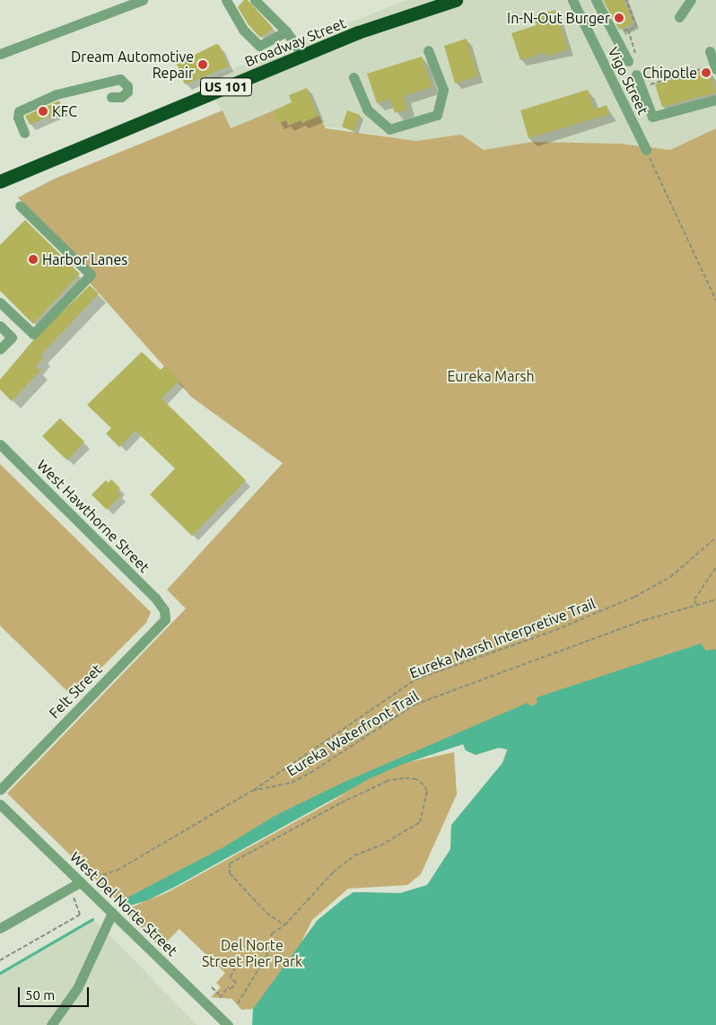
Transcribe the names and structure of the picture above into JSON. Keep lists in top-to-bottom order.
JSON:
{
  "streets": {
    "highway": ["Broadway Street", "US 101"],
    "street": [
      "Vigo Street",
      "West Hawthorne Street",
      "Felt Street",
      "West Del Norte Street"
    ],
    "path": ["Eureka Marsh Interpretive Trail", "Eureka Waterfront Trail"]
  },
  "crossings": [
    ["West Hawthorne Street", "Felt Street"],
    ["Eureka Marsh Interpretive Trail", "Eureka Waterfront Trail"],
    ["Eureka Waterfront Trail", "West Del Norte Street"]
  ],
  "parks": ["Eureka Marsh", "Del Norte Street Pier Park"],
  "places": [
    "In-N-Out Burger",
    "Dream Automotive Repair",
    "Chipotle",
    "KFC",
    "Harbor Lanes"
  ],
  "scale_bar": "50 m"
}
